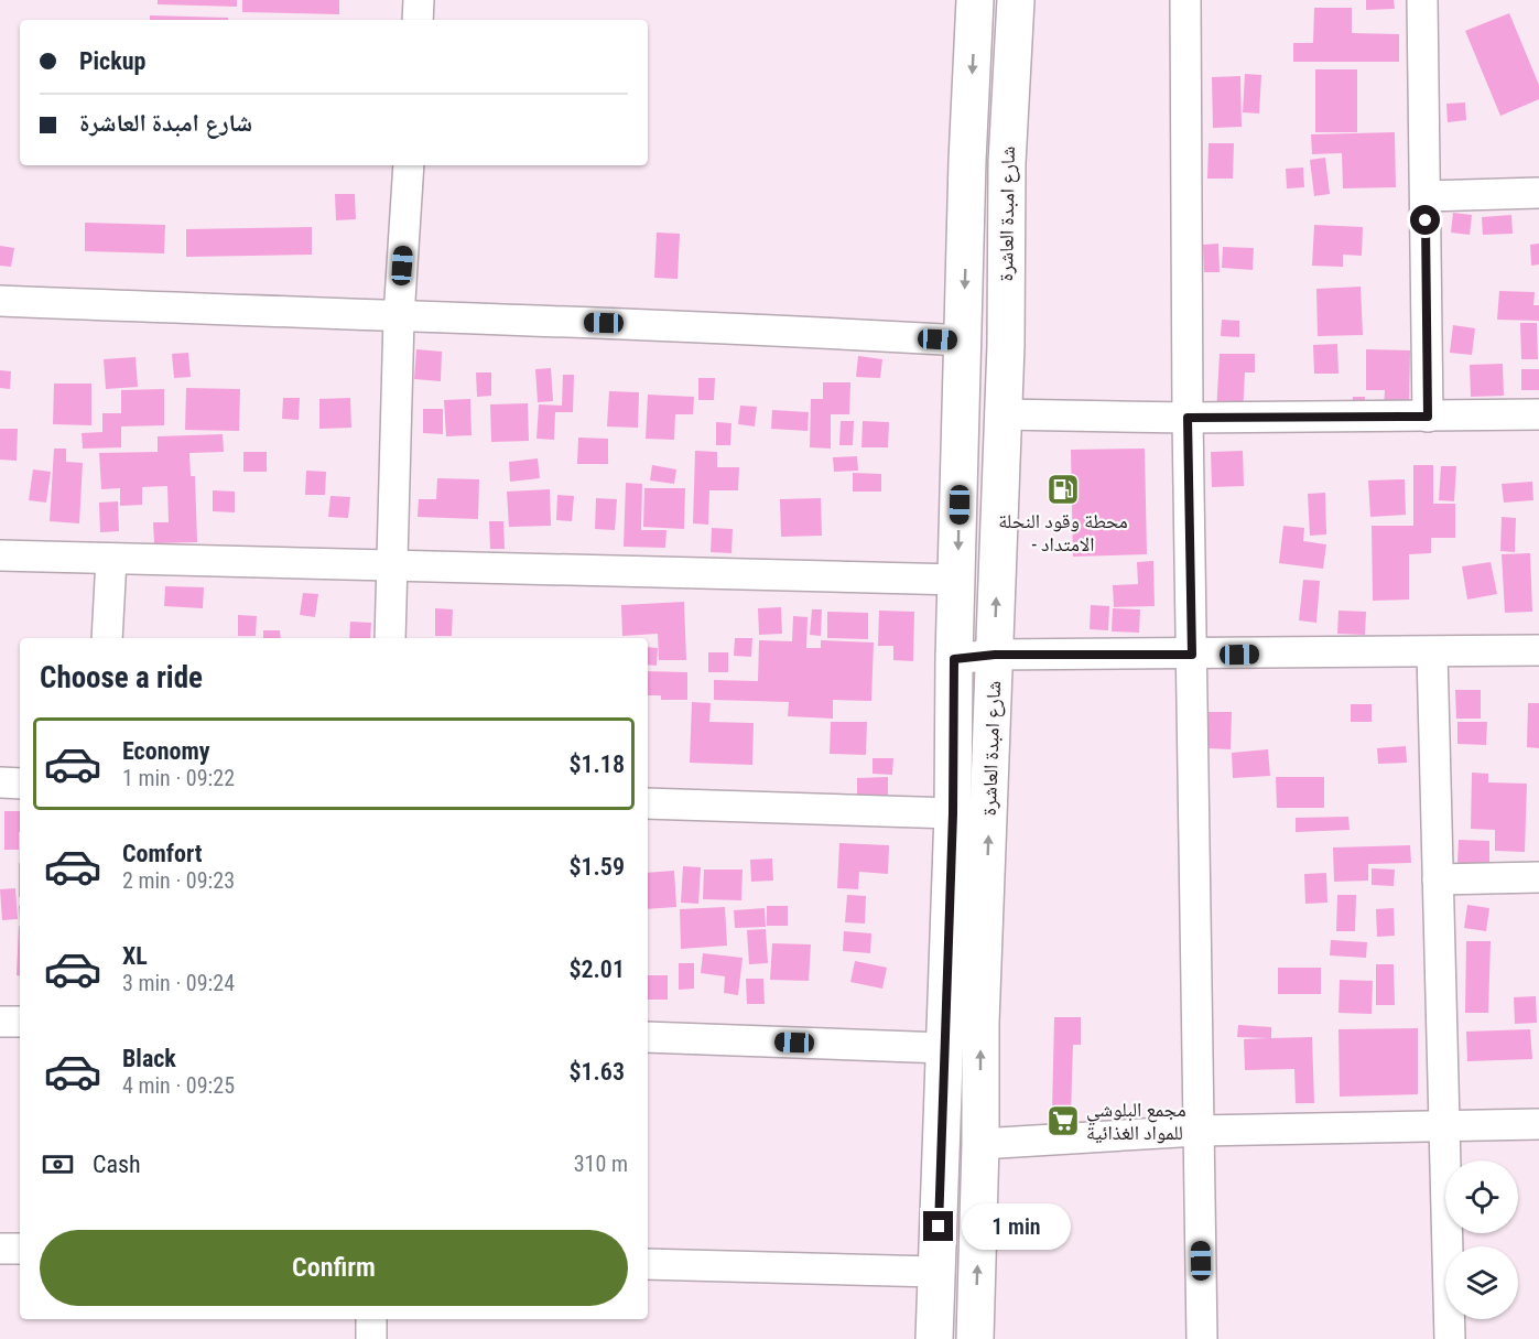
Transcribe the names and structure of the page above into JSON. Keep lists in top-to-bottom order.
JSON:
{
  "streets": {
    "main road": ["شارع امبدة العاشرة"]
  },
  "places": {
    "fuel station": ["محطة وقود النحلة - الامتداد"],
    "supermarket": ["مجمع البلوشي للمواد الغذائية"]
  },
  "page": {
    "banner": ["Pickup", "شارع امبدة العاشرة"],
    "heading": "Choose a ride",
    "list": [
      {
        "name": "Economy",
        "note": "1 min · 09:22",
        "value": "$1.18"
      },
      {
        "name": "Comfort",
        "note": "2 min · 09:23",
        "value": "$1.59"
      },
      {
        "name": "XL",
        "note": "3 min · 09:24",
        "value": "$2.01"
      },
      {
        "name": "Black",
        "note": "4 min · 09:25",
        "value": "$1.63"
      }
    ],
    "pay": ["Cash", "310 m"],
    "bubble": "1 min",
    "buttons": "Confirm"
  }
}
